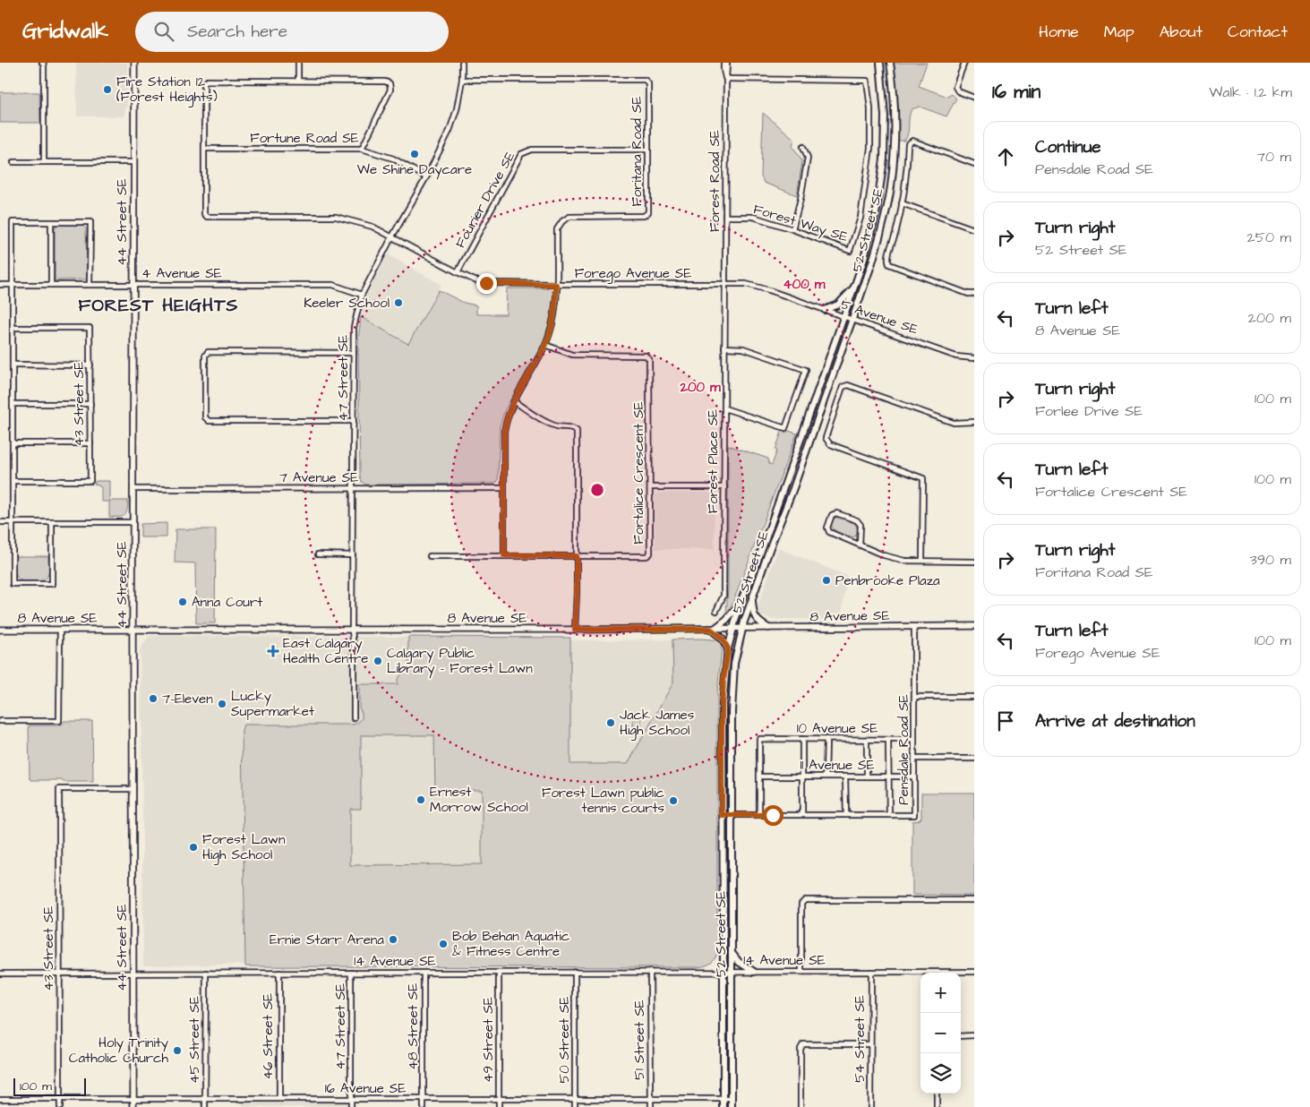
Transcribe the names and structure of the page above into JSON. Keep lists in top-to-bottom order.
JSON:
{
  "streets": {
    "main road": ["52 Street SE"],
    "street": [
      "Fortune Road SE",
      "Foritana Road SE",
      "Forest Road SE",
      "Fourier Drive SE",
      "44 Street SE",
      "Forest Way SE",
      "4 Avenue SE",
      "Forego Avenue SE",
      "5 Avenue SE",
      "47 Street SE",
      "43 Street SE",
      "Forest Place SE",
      "Fortalice Crescent SE",
      "7 Avenue SE",
      "8 Avenue SE",
      "10 Avenue SE",
      "Pensdale Road SE",
      "11 Avenue SE",
      "14 Avenue SE",
      "48 Street SE",
      "46 Street SE",
      "54 Street SE",
      "45 Street SE",
      "49 Street SE",
      "50 Street SE",
      "51 Street SE",
      "16 Avenue SE"
    ]
  },
  "crossings": [
    ["Fortune Road SE", "Forego Avenue SE"],
    ["Fortune Road SE", "47 Street SE"],
    ["Foritana Road SE", "Fourier Drive SE"],
    ["Foritana Road SE", "Forego Avenue SE"],
    ["Foritana Road SE", "47 Street SE"],
    ["Foritana Road SE", "Fortalice Crescent SE"],
    ["Foritana Road SE", "7 Avenue SE"],
    ["Forest Road SE", "Forest Way SE"],
    ["Forest Road SE", "Forego Avenue SE"],
    ["Forest Road SE", "5 Avenue SE"],
    ["Forest Road SE", "Forest Place SE"],
    ["Fourier Drive SE", "Forego Avenue SE"],
    ["44 Street SE", "4 Avenue SE"],
    ["44 Street SE", "43 Street SE"],
    ["44 Street SE", "7 Avenue SE"],
    ["44 Street SE", "8 Avenue SE"],
    ["44 Street SE", "14 Avenue SE"],
    ["44 Street SE", "16 Avenue SE"],
    ["52 Street SE", "5 Avenue SE"],
    ["52 Street SE", "8 Avenue SE"],
    ["52 Street SE", "Pensdale Road SE"],
    ["52 Street SE", "14 Avenue SE"],
    ["52 Street SE", "16 Avenue SE"],
    ["4 Avenue SE", "47 Street SE"],
    ["Forego Avenue SE", "5 Avenue SE"],
    ["Forego Avenue SE", "47 Street SE"],
    ["Forego Avenue SE", "Forest Place SE"],
    ["5 Avenue SE", "Forest Place SE"],
    ["47 Street SE", "7 Avenue SE"],
    ["47 Street SE", "8 Avenue SE"],
    ["47 Street SE", "14 Avenue SE"],
    ["47 Street SE", "16 Avenue SE"],
    ["43 Street SE", "14 Avenue SE"],
    ["43 Street SE", "16 Avenue SE"],
    ["8 Avenue SE", "Pensdale Road SE"],
    ["10 Avenue SE", "Pensdale Road SE"],
    ["10 Avenue SE", "11 Avenue SE"],
    ["Pensdale Road SE", "11 Avenue SE"],
    ["14 Avenue SE", "48 Street SE"],
    ["14 Avenue SE", "46 Street SE"],
    ["14 Avenue SE", "54 Street SE"],
    ["14 Avenue SE", "45 Street SE"],
    ["14 Avenue SE", "49 Street SE"],
    ["14 Avenue SE", "50 Street SE"],
    ["14 Avenue SE", "51 Street SE"],
    ["48 Street SE", "16 Avenue SE"],
    ["46 Street SE", "16 Avenue SE"],
    ["45 Street SE", "16 Avenue SE"],
    ["49 Street SE", "16 Avenue SE"],
    ["50 Street SE", "16 Avenue SE"],
    ["51 Street SE", "16 Avenue SE"]
  ],
  "districts": ["FOREST HEIGHTS"],
  "places": {
    "other": [
      "Fire Station 12 (Forest Heights)",
      "We Shine Daycare",
      "Keeler School",
      "Penbrooke Plaza",
      "Anna Court",
      "Calgary Public Library - Forest Lawn",
      "7-Eleven",
      "Lucky Supermarket",
      "Jack James High School",
      "Ernest Morrow School",
      "Forest Lawn public tennis courts",
      "Forest Lawn High School",
      "Ernie Starr Arena",
      "Bob Behan Aquatic & Fitness Centre",
      "Holy Trinity Catholic Church"
    ],
    "health": ["East Calgary Health Centre"]
  },
  "scale_bar": "100 m",
  "page": {
    "header": "Gridwalk",
    "search": "Search here",
    "nav": [
      "Home",
      "Map",
      "About",
      "Contact"
    ],
    "heading": ["16 min", "Walk · 1.2 km"],
    "list": [
      ["Continue", "Pensdale Road SE", "70 m"],
      ["Turn right", "52 Street SE", "250 m"],
      ["Turn left", "8 Avenue SE", "200 m"],
      ["Turn right", "Forlee Drive SE", "100 m"],
      ["Turn left", "Fortalice Crescent SE", "100 m"],
      ["Turn right", "Foritana Road SE", "390 m"],
      ["Turn left", "Forego Avenue SE", "100 m"],
      "Arrive at destination"
    ],
    "map_buttons": ["+", "−"],
    "scale": "100 m"
  },
  "rings": ["400 m", "200 m"]
}
